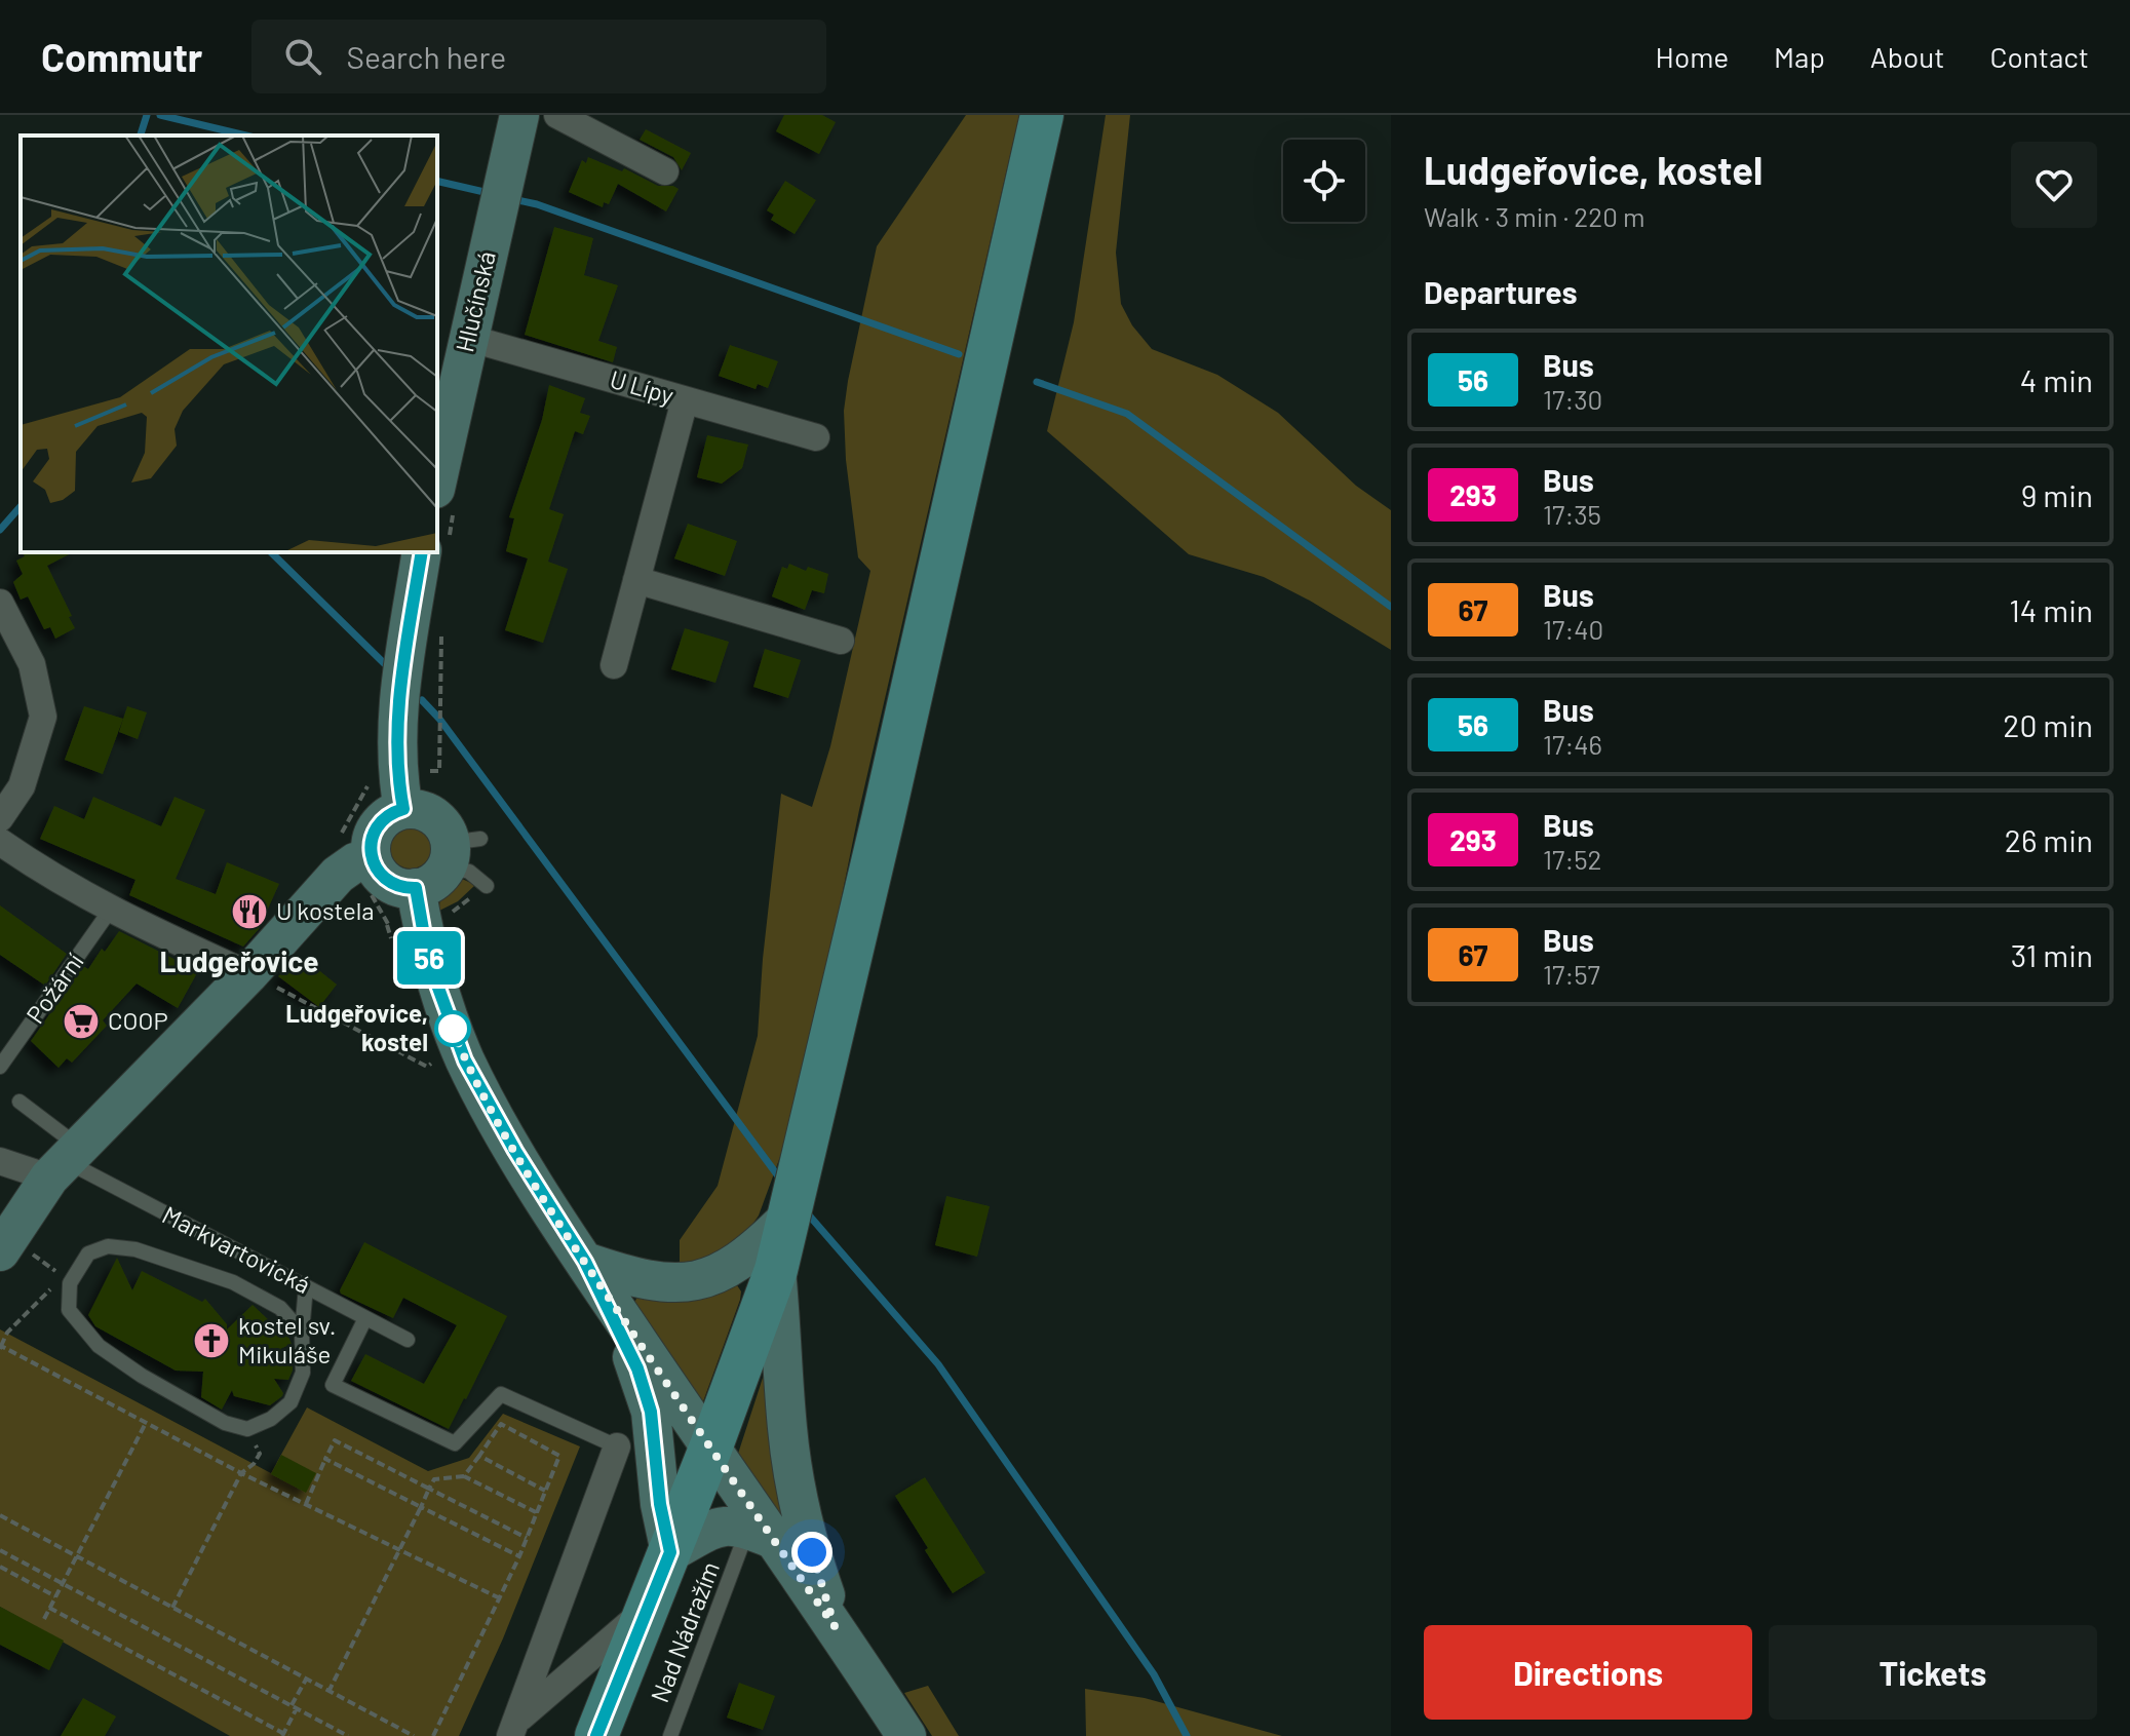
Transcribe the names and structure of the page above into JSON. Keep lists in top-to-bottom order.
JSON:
{
  "streets": {
    "street": ["Hlučínská", "U Lípy"],
    "lane": ["Požární", "Markvartovická", "Nad Nádražím"]
  },
  "crossings": [
    ["Hlučínská", "U Lípy"]
  ],
  "districts": ["Ludgeřovice"],
  "places": {
    "restaurant": ["U kostela"],
    "supermarket": ["COOP"],
    "other": ["Ludgeřovice, kostel"],
    "church": ["kostel sv. Mikuláše"]
  },
  "lines": ["bus line 56"],
  "page": {
    "header": "Commutr",
    "search": "Search here",
    "nav": [
      "Home",
      "Map",
      "About",
      "Contact"
    ],
    "on_map": "56",
    "heading": [
      ["Ludgeřovice, kostel", "Walk · 3 min · 220 m"],
      "Departures"
    ],
    "list": [
      {
        "mark": "56",
        "name": "Bus",
        "note": "17:30",
        "value": "4 min"
      },
      {
        "mark": "293",
        "name": "Bus",
        "note": "17:35",
        "value": "9 min"
      },
      {
        "mark": "67",
        "name": "Bus",
        "note": "17:40",
        "value": "14 min"
      },
      {
        "mark": "56",
        "name": "Bus",
        "note": "17:46",
        "value": "20 min"
      },
      {
        "mark": "293",
        "name": "Bus",
        "note": "17:52",
        "value": "26 min"
      },
      {
        "mark": "67",
        "name": "Bus",
        "note": "17:57",
        "value": "31 min"
      }
    ],
    "buttons": ["Directions", "Tickets"]
  }
}
